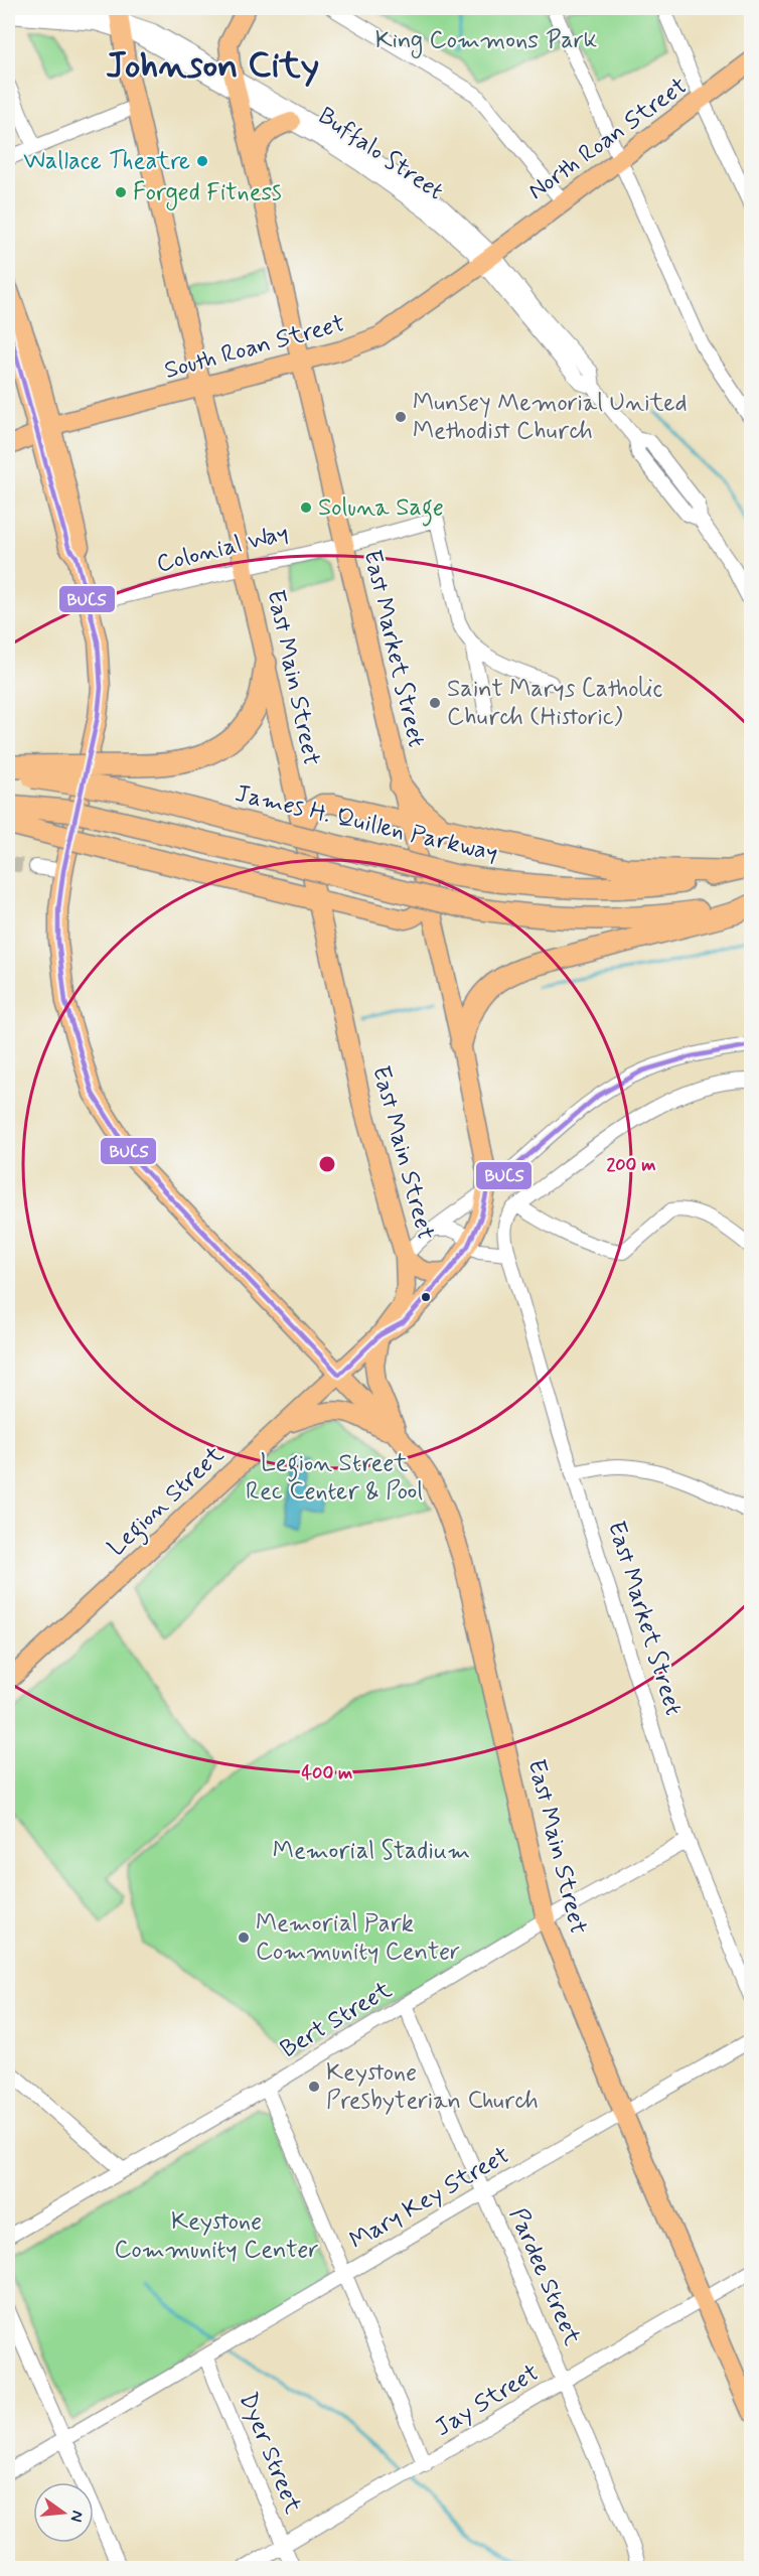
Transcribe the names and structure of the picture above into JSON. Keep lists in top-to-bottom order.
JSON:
{
  "streets": {
    "highway": ["James H. Quillen Parkway"],
    "main road": [
      "North Roan Street",
      "South Roan Street",
      "East Market Street",
      "East Main Street",
      "Legion Street"
    ],
    "street": [
      "Buffalo Street",
      "Colonial Way",
      "Bert Street",
      "Mary Key Street",
      "Pardee Street",
      "Jay Street",
      "Dyer Street"
    ]
  },
  "crossings": [
    ["North Roan Street", "Buffalo Street"],
    ["North Roan Street", "South Roan Street"],
    ["Buffalo Street", "South Roan Street"],
    ["Buffalo Street", "East Market Street"],
    ["Buffalo Street", "East Main Street"],
    ["South Roan Street", "East Market Street"],
    ["South Roan Street", "East Main Street"],
    ["Colonial Way", "East Market Street"],
    ["Colonial Way", "East Main Street"],
    ["East Market Street", "East Main Street"],
    ["East Market Street", "Legion Street"],
    ["East Market Street", "Bert Street"],
    ["East Main Street", "Legion Street"],
    ["East Main Street", "Bert Street"],
    ["East Main Street", "Mary Key Street"],
    ["East Main Street", "Jay Street"],
    ["Bert Street", "Pardee Street"],
    ["Mary Key Street", "Pardee Street"],
    ["Mary Key Street", "Dyer Street"],
    ["Pardee Street", "Jay Street"],
    ["Jay Street", "Dyer Street"]
  ],
  "districts": ["Johnson City"],
  "parks": [
    "King Commons Park",
    "Legion Street Rec Center & Pool",
    "Memorial Stadium",
    "Keystone Community Center"
  ],
  "places": [
    "Wallace Theatre",
    "Forged Fitness",
    "Munsey Memorial United Methodist Church",
    "Soluna Sage",
    "Saint Marys Catholic Church (Historic)",
    "Memorial Park Community Center",
    "Keystone Presbyterian Church"
  ],
  "lines": ["transit line BUCS"],
  "north": "right",
  "rings": ["200 m", "400 m"]
}
